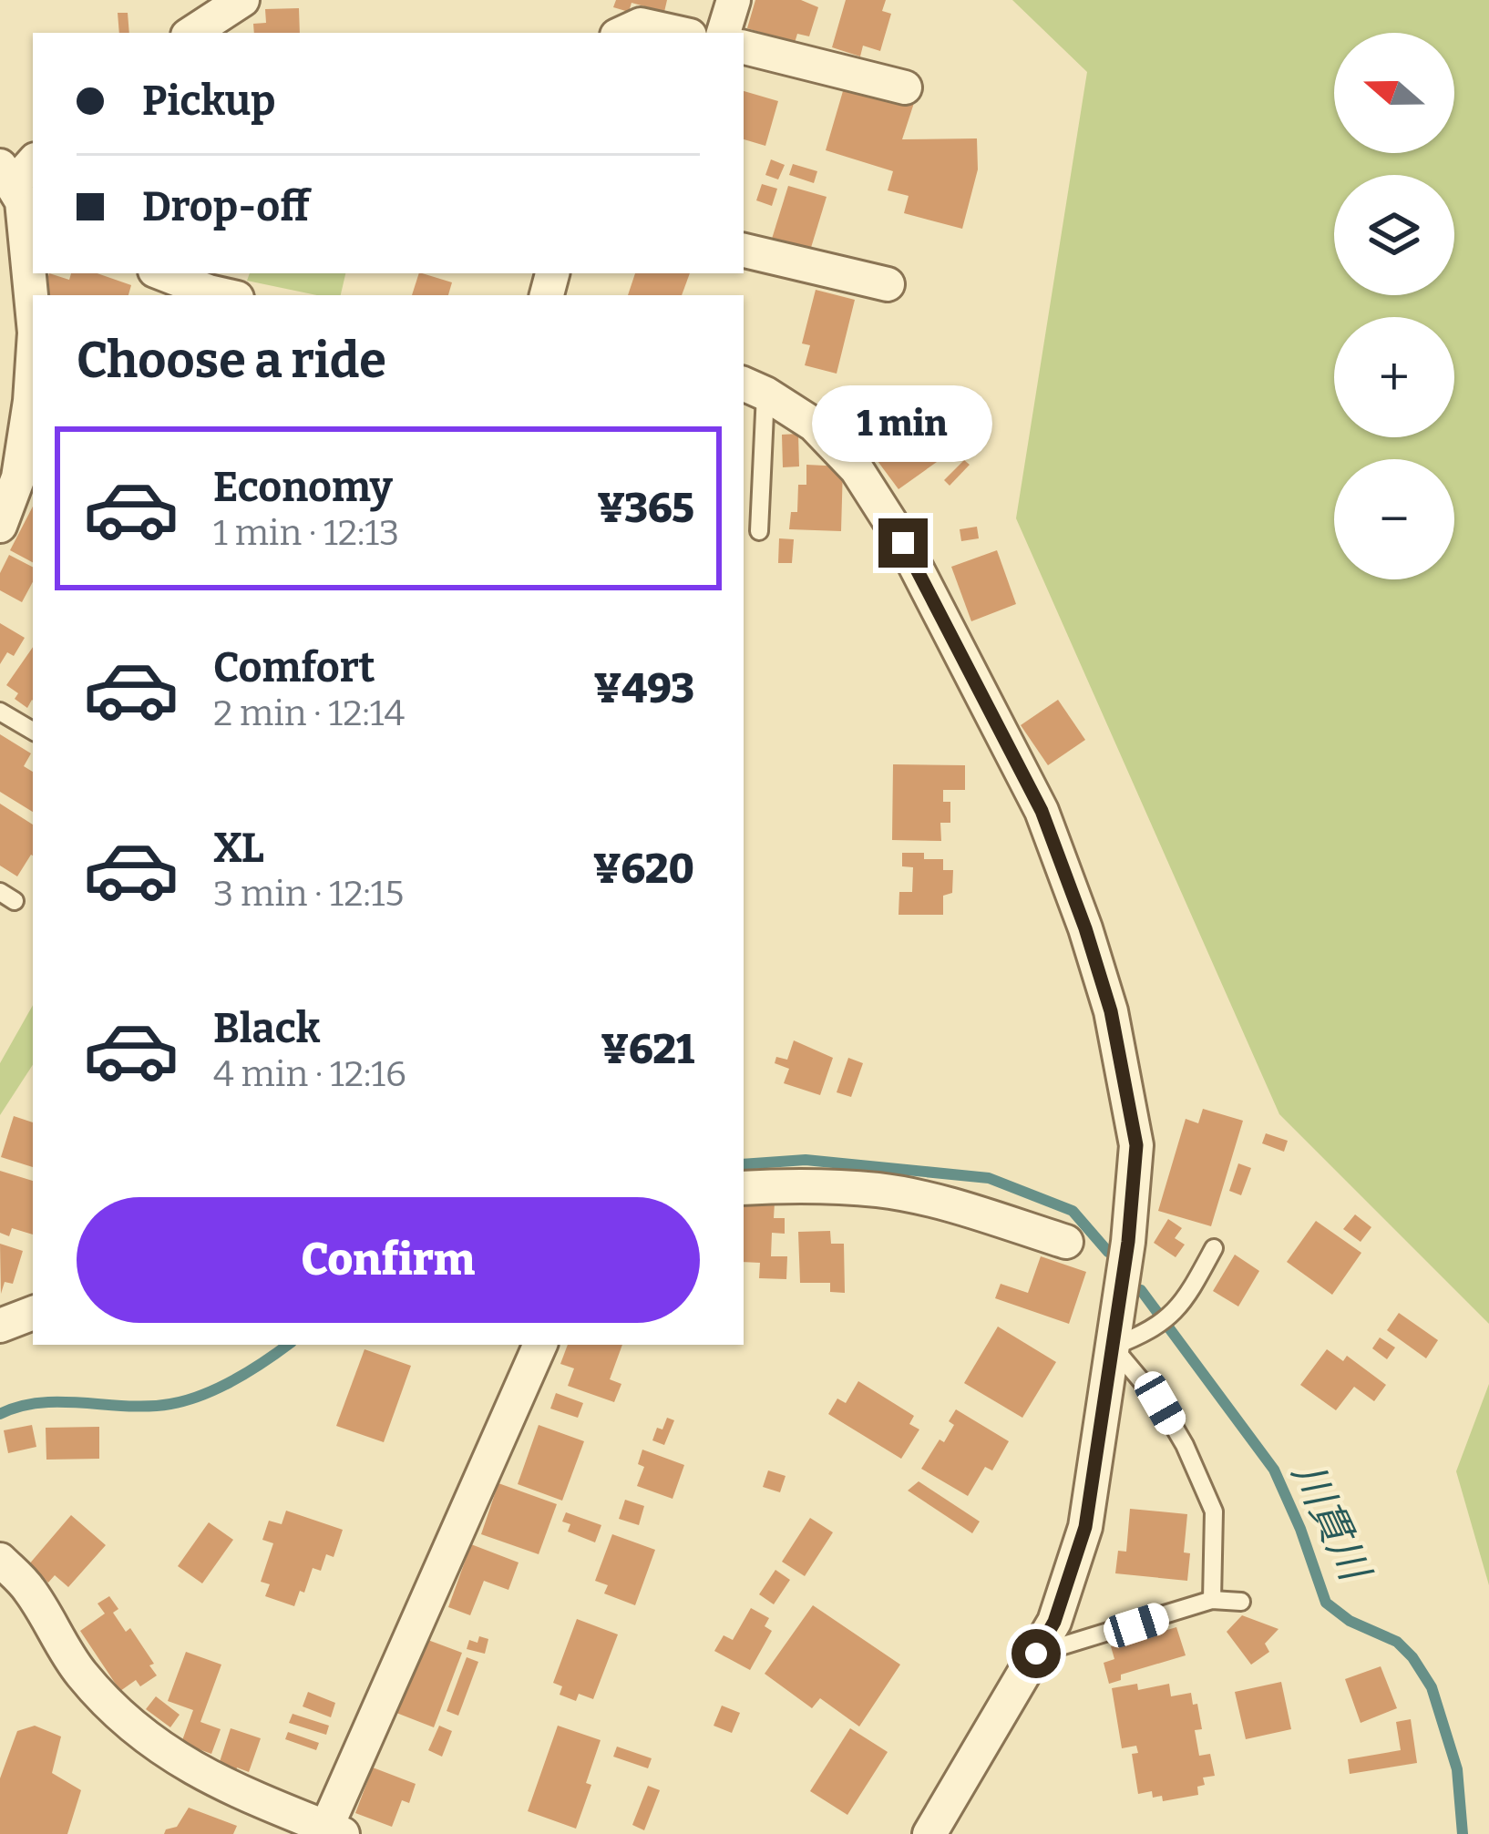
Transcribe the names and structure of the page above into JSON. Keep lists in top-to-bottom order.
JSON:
{
  "water": ["川貫川"],
  "north": "left",
  "page": {
    "map_buttons": ["+", "−"],
    "banner": ["Pickup", "Drop-off"],
    "heading": "Choose a ride",
    "bubble": "1 min",
    "list": [
      {
        "name": "Economy",
        "note": "1 min · 12:13",
        "value": "¥365"
      },
      {
        "name": "Comfort",
        "note": "2 min · 12:14",
        "value": "¥493"
      },
      {
        "name": "XL",
        "note": "3 min · 12:15",
        "value": "¥620"
      },
      {
        "name": "Black",
        "note": "4 min · 12:16",
        "value": "¥621"
      }
    ],
    "buttons": "Confirm"
  }
}
